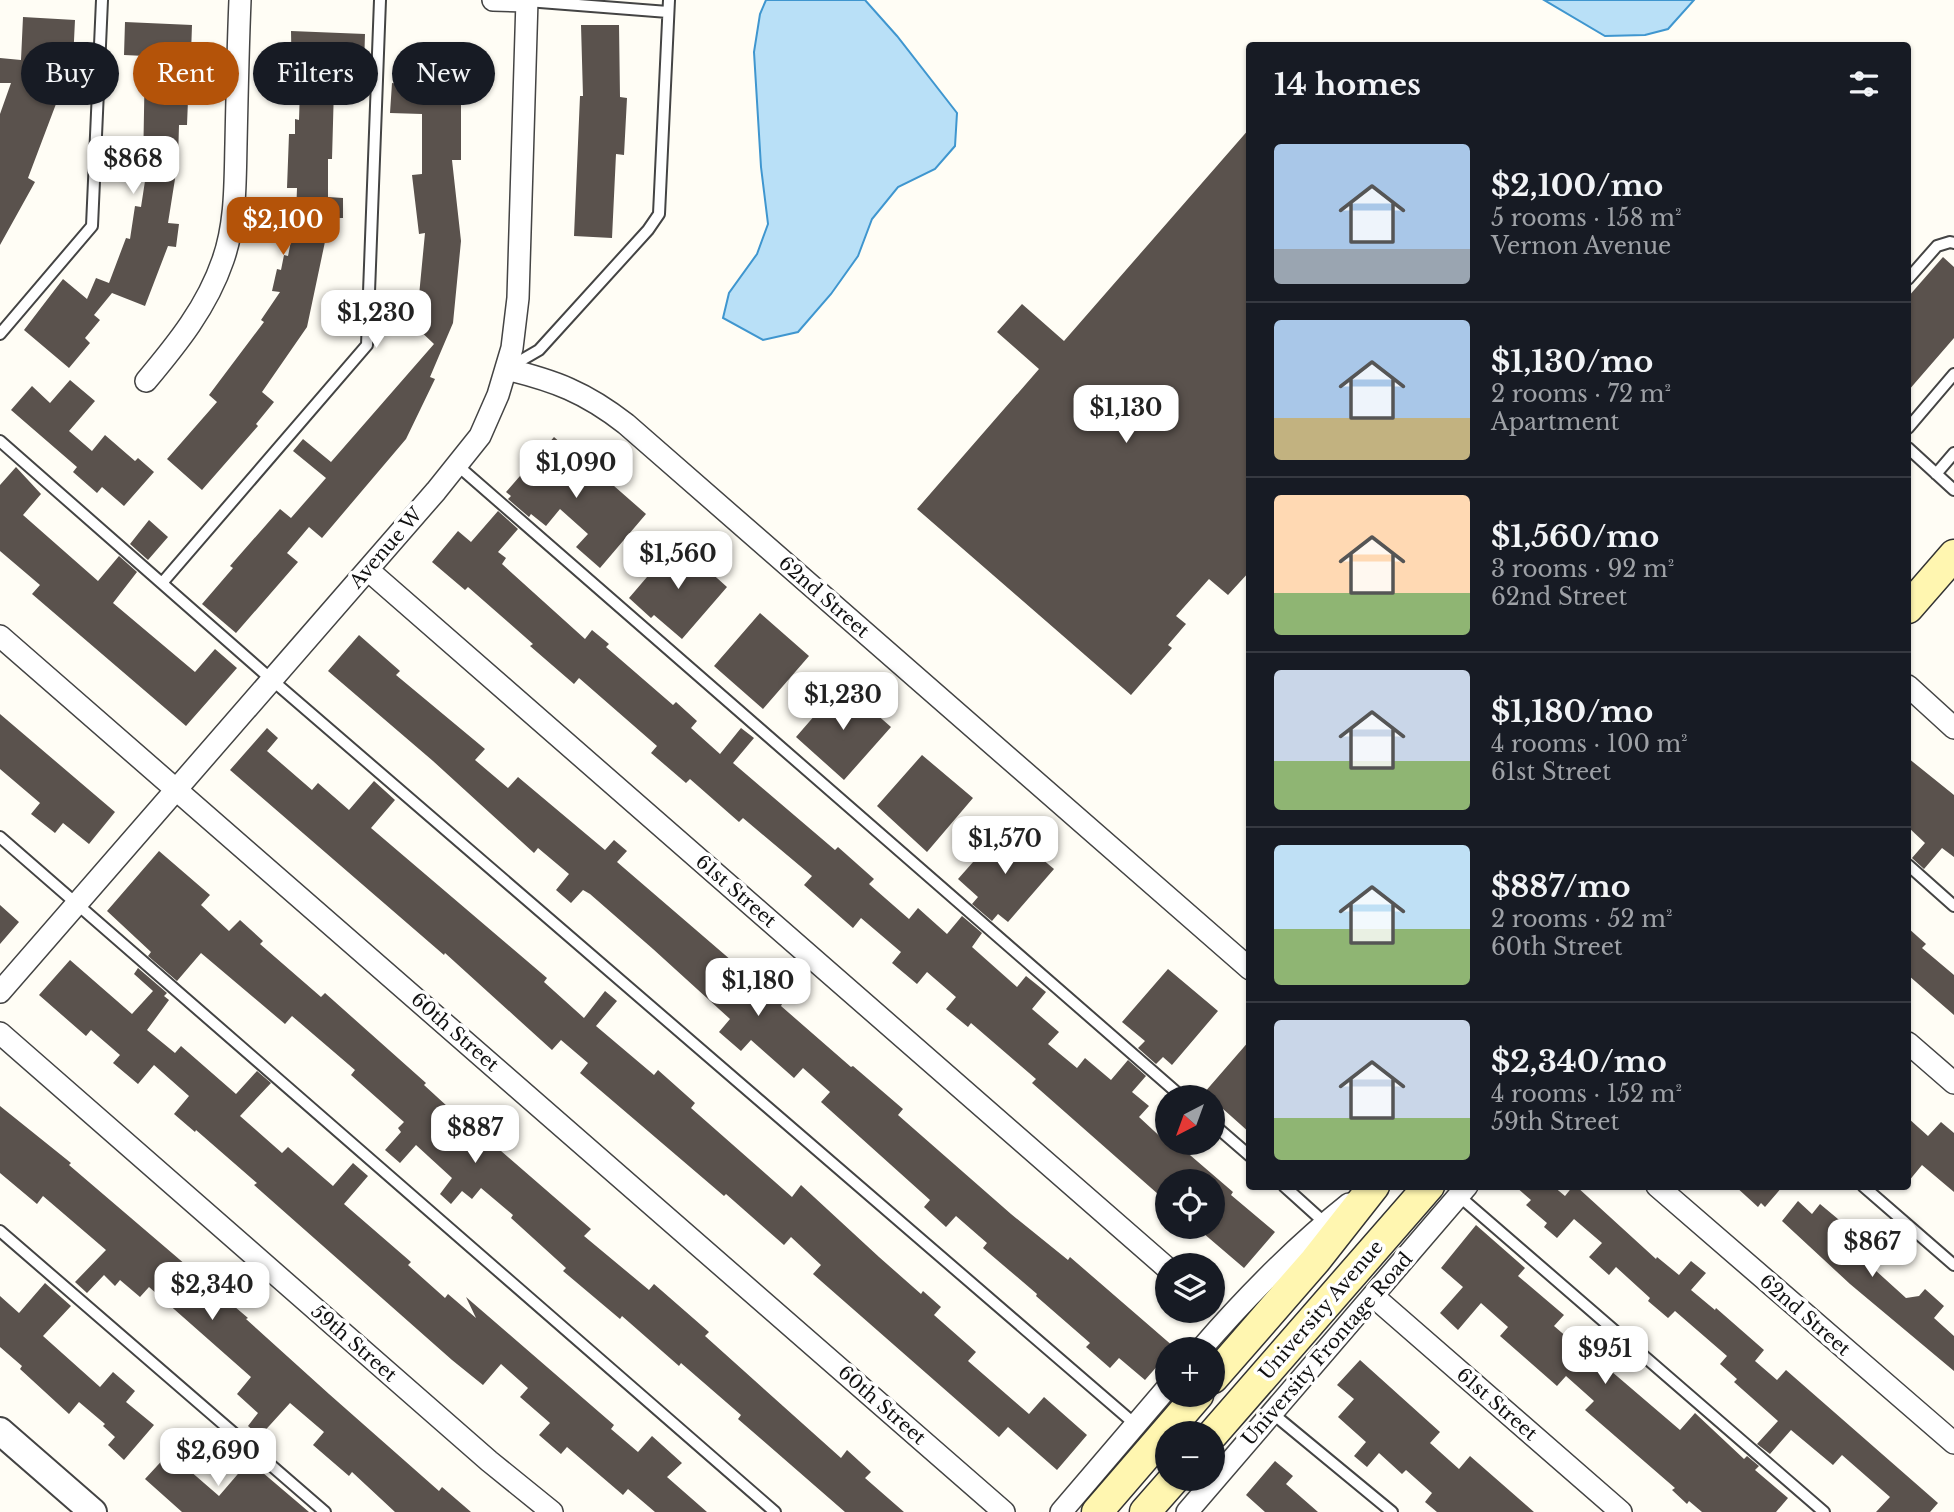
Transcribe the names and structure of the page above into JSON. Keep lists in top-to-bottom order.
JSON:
{
  "streets": {
    "main road": ["University Avenue"],
    "street": [
      "Avenue W",
      "62nd Street",
      "61st Street",
      "60th Street",
      "59th Street",
      "University Frontage Road"
    ]
  },
  "crossings": [
    ["Avenue W", "62nd Street"],
    ["Avenue W", "61st Street"],
    ["Avenue W", "60th Street"],
    ["61st Street", "University Frontage Road"]
  ],
  "north": "bottom left",
  "page": {
    "chip": [
      "Buy",
      "Rent",
      "Filters",
      "New"
    ],
    "heading": "14 homes",
    "list": [
      {
        "name": "$2,100/mo",
        "note": "5 rooms · 158 m² · Vernon Avenue"
      },
      {
        "name": "$1,130/mo",
        "note": "2 rooms · 72 m² · Apartment"
      },
      {
        "name": "$1,560/mo",
        "note": "3 rooms · 92 m² · 62nd Street"
      },
      {
        "name": "$1,180/mo",
        "note": "4 rooms · 100 m² · 61st Street"
      },
      {
        "name": "$887/mo",
        "note": "2 rooms · 52 m² · 60th Street"
      },
      {
        "name": "$2,340/mo",
        "note": "4 rooms · 152 m² · 59th Street"
      }
    ],
    "price": [
      "$868",
      "$2,100",
      "$1,230",
      "$1,130",
      "$1,090",
      "$1,560",
      "$1,230",
      "$1,570",
      "$1,180",
      "$887",
      "$867",
      "$2,340",
      "$951",
      "$2,690"
    ],
    "map_buttons": ["+", "−"]
  }
}
